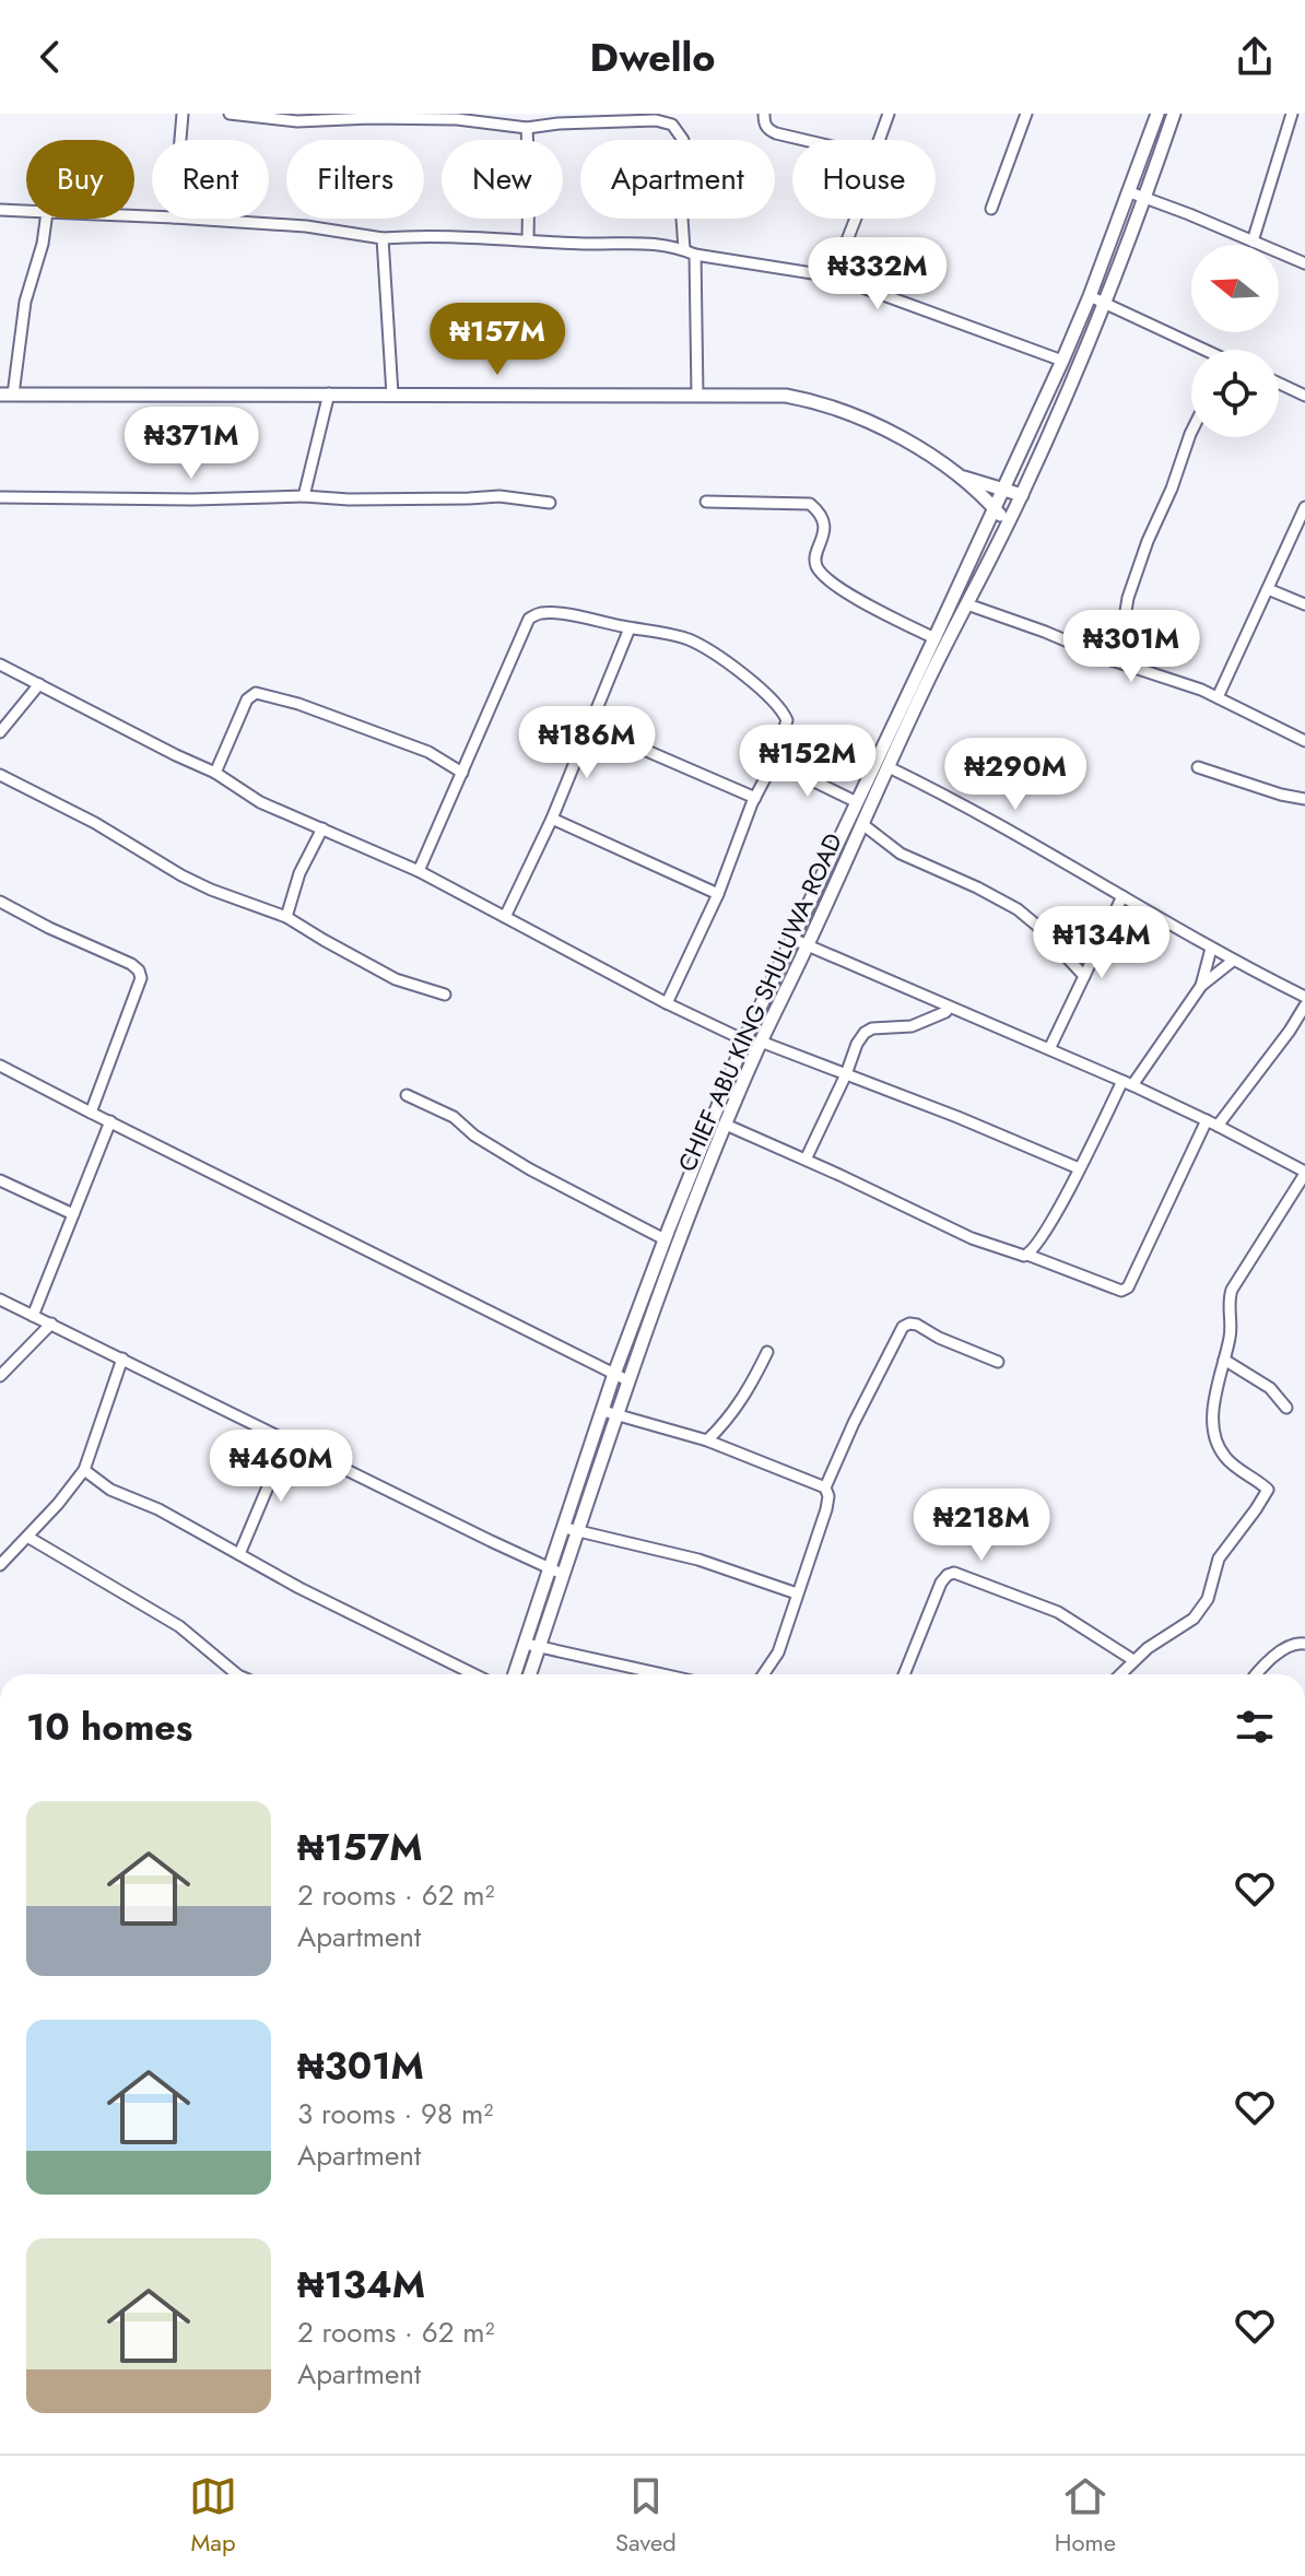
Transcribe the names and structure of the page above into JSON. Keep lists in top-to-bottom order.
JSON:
{
  "streets": {
    "street": ["CHIEF ABU KING SHULUWA ROAD"]
  },
  "north": "left",
  "page": {
    "header": "Dwello",
    "chip": [
      "Buy",
      "Rent",
      "Filters",
      "New",
      "Apartment",
      "House"
    ],
    "price": [
      "₦332M",
      "₦157M",
      "₦371M",
      "₦301M",
      "₦186M",
      "₦152M",
      "₦290M",
      "₦134M",
      "₦460M",
      "₦218M"
    ],
    "heading": "10 homes",
    "list": [
      {
        "name": "₦157M",
        "note": "2 rooms · 62 m² · Apartment"
      },
      {
        "name": "₦301M",
        "note": "3 rooms · 98 m² · Apartment"
      },
      {
        "name": "₦134M",
        "note": "2 rooms · 62 m² · Apartment"
      }
    ],
    "tabs": ["Map", "Saved", "Home"]
  }
}
